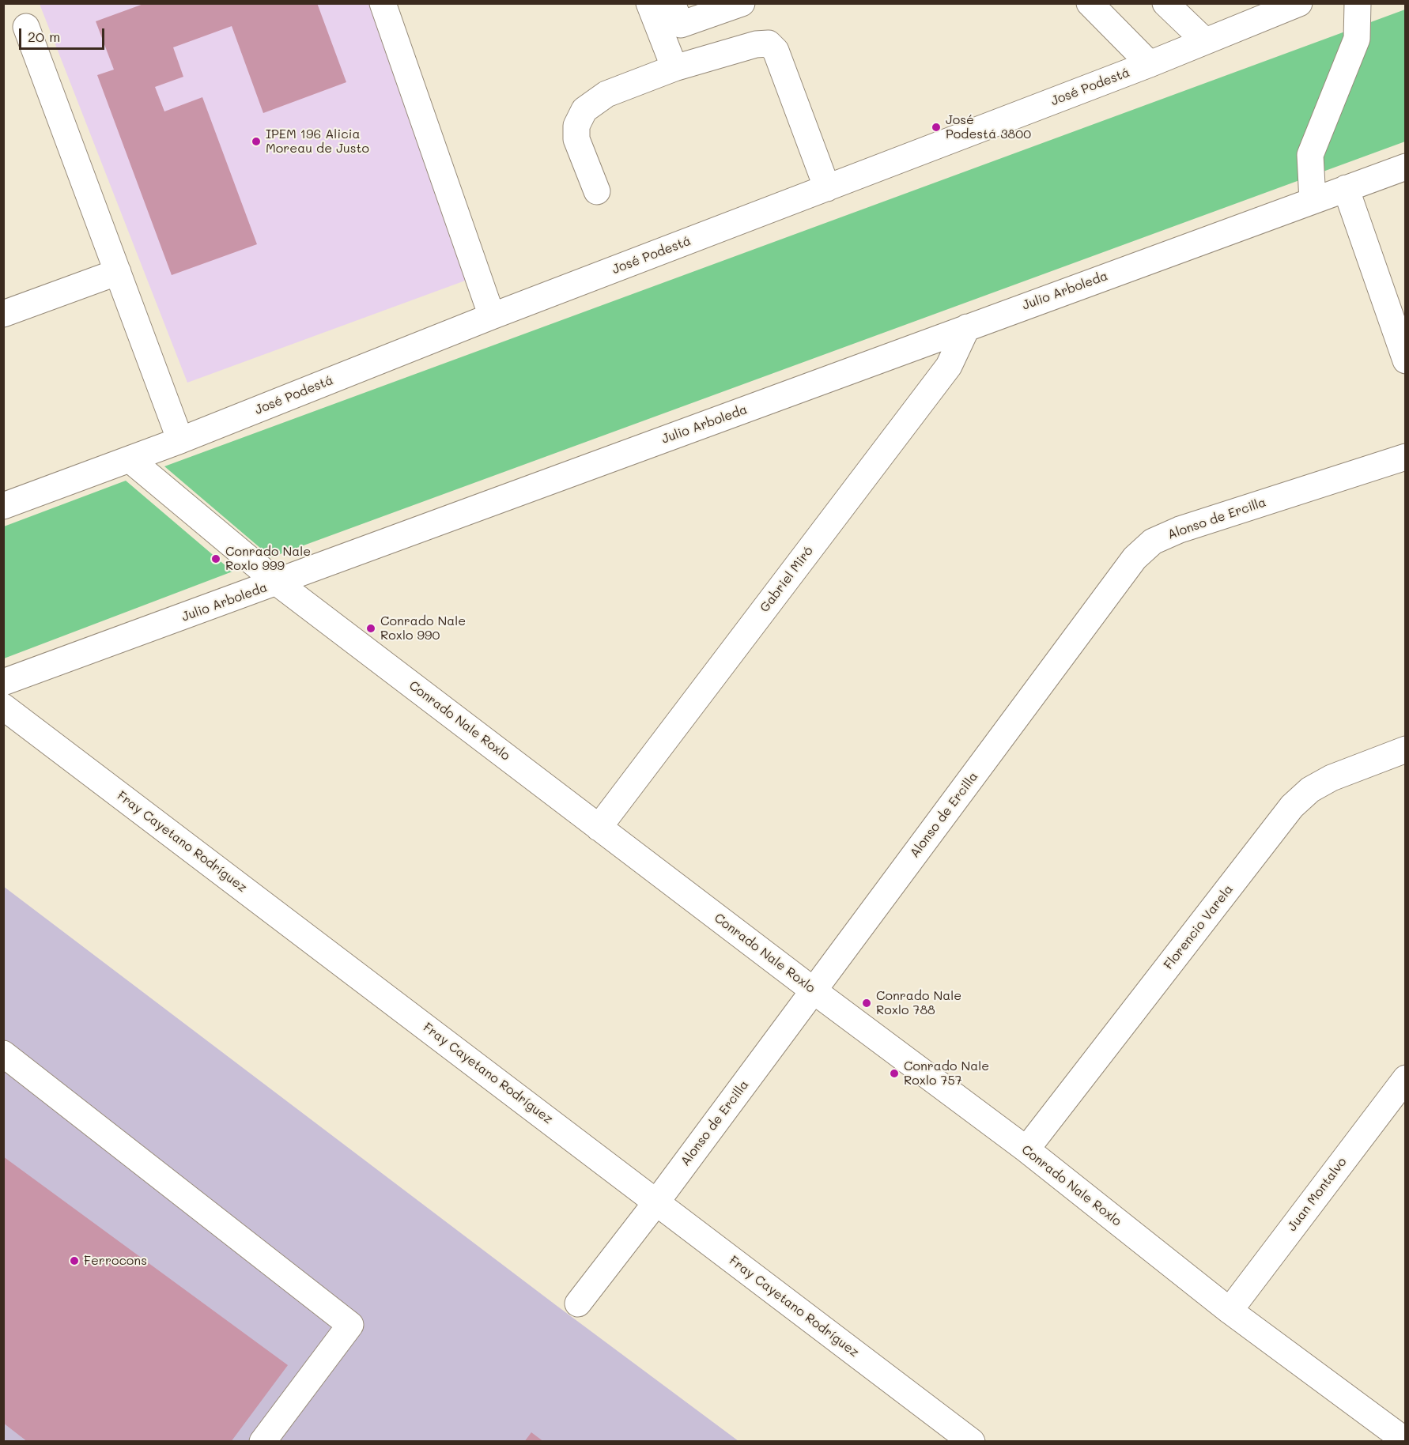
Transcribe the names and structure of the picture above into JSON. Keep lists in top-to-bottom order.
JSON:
{
  "streets": {
    "street": [
      "José Podestá",
      "Julio Arboleda",
      "Alonso de Ercilla",
      "Gabriel Miró",
      "Conrado Nale Roxlo",
      "Fray Cayetano Rodríguez",
      "Florencio Varela",
      "Juan Montalvo"
    ]
  },
  "crossings": [
    ["José Podestá", "Conrado Nale Roxlo"],
    ["Julio Arboleda", "Gabriel Miró"],
    ["Julio Arboleda", "Conrado Nale Roxlo"],
    ["Alonso de Ercilla", "Conrado Nale Roxlo"],
    ["Alonso de Ercilla", "Fray Cayetano Rodríguez"],
    ["Gabriel Miró", "Conrado Nale Roxlo"],
    ["Conrado Nale Roxlo", "Florencio Varela"],
    ["Conrado Nale Roxlo", "Juan Montalvo"]
  ],
  "places": [
    "José Podestá 3800",
    "IPEM 196 Alicia Moreau de Justo",
    "Conrado Nale Roxlo 999",
    "Conrado Nale Roxlo 990",
    "Conrado Nale Roxlo 788",
    "Conrado Nale Roxlo 757",
    "Ferrocons"
  ],
  "scale_bar": "20 m"
}
